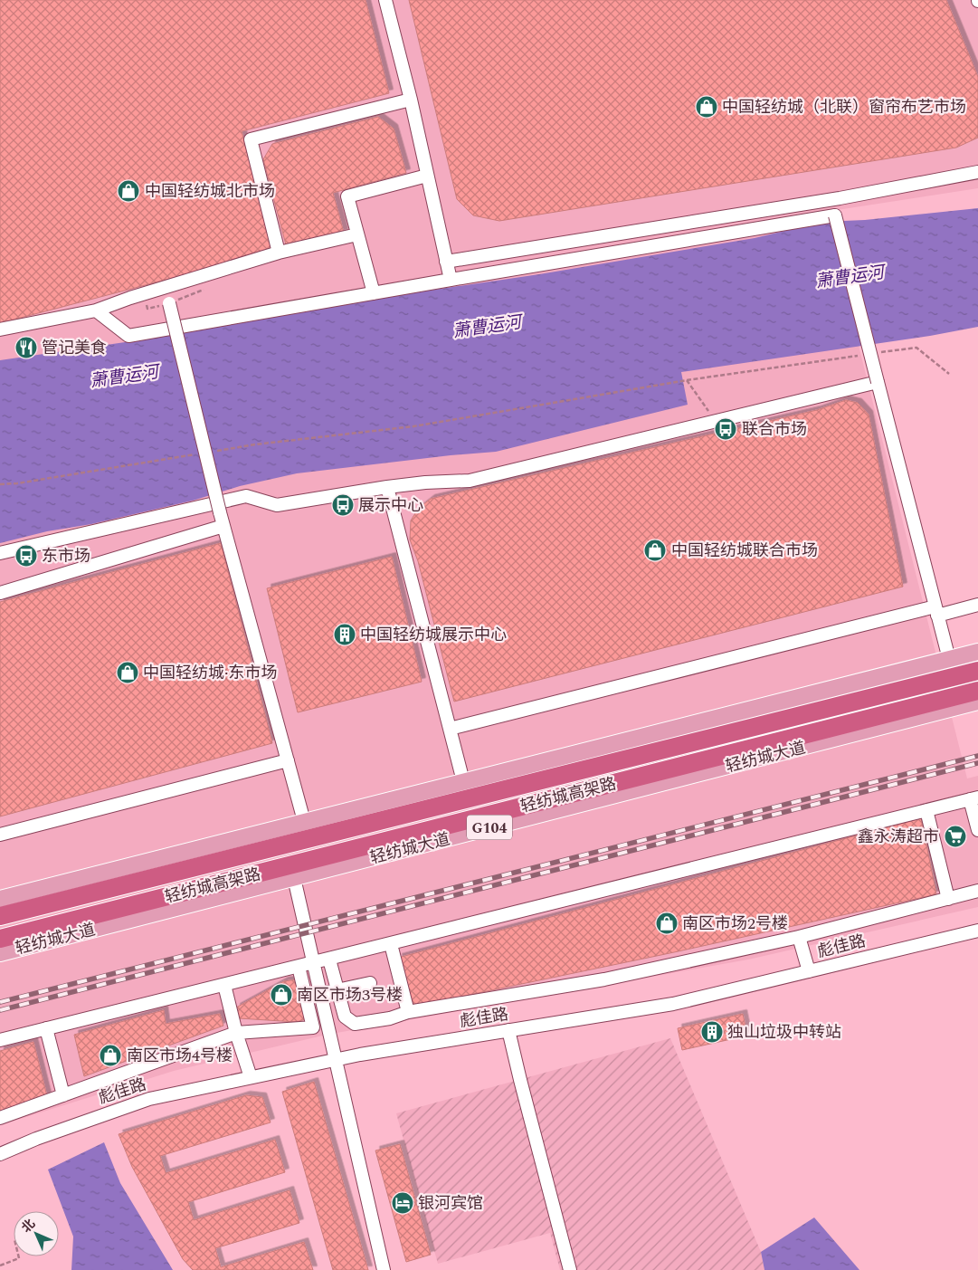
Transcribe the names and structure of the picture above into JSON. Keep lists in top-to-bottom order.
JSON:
{
  "streets": {
    "highway": ["轻纺城高架路"],
    "main road": ["轻纺城大道", "G104"],
    "street": ["彪佳路"]
  },
  "water": ["萧曹运河"],
  "places": {
    "shop": [
      "中国轻纺城（北联）窗帘布艺市场",
      "中国轻纺城北市场",
      "中国轻纺城联合市场",
      "中国轻纺城·东市场",
      "南区市场2号楼",
      "南区市场3号楼",
      "南区市场4号楼"
    ],
    "restaurant": ["管记美食"],
    "bus stop": ["联合市场", "展示中心", "东市场"],
    "building": ["中国轻纺城展示中心", "独山垃圾中转站"],
    "supermarket": ["鑫永涛超市"],
    "hotel": ["银河宾馆"]
  },
  "north": "top left"
}
